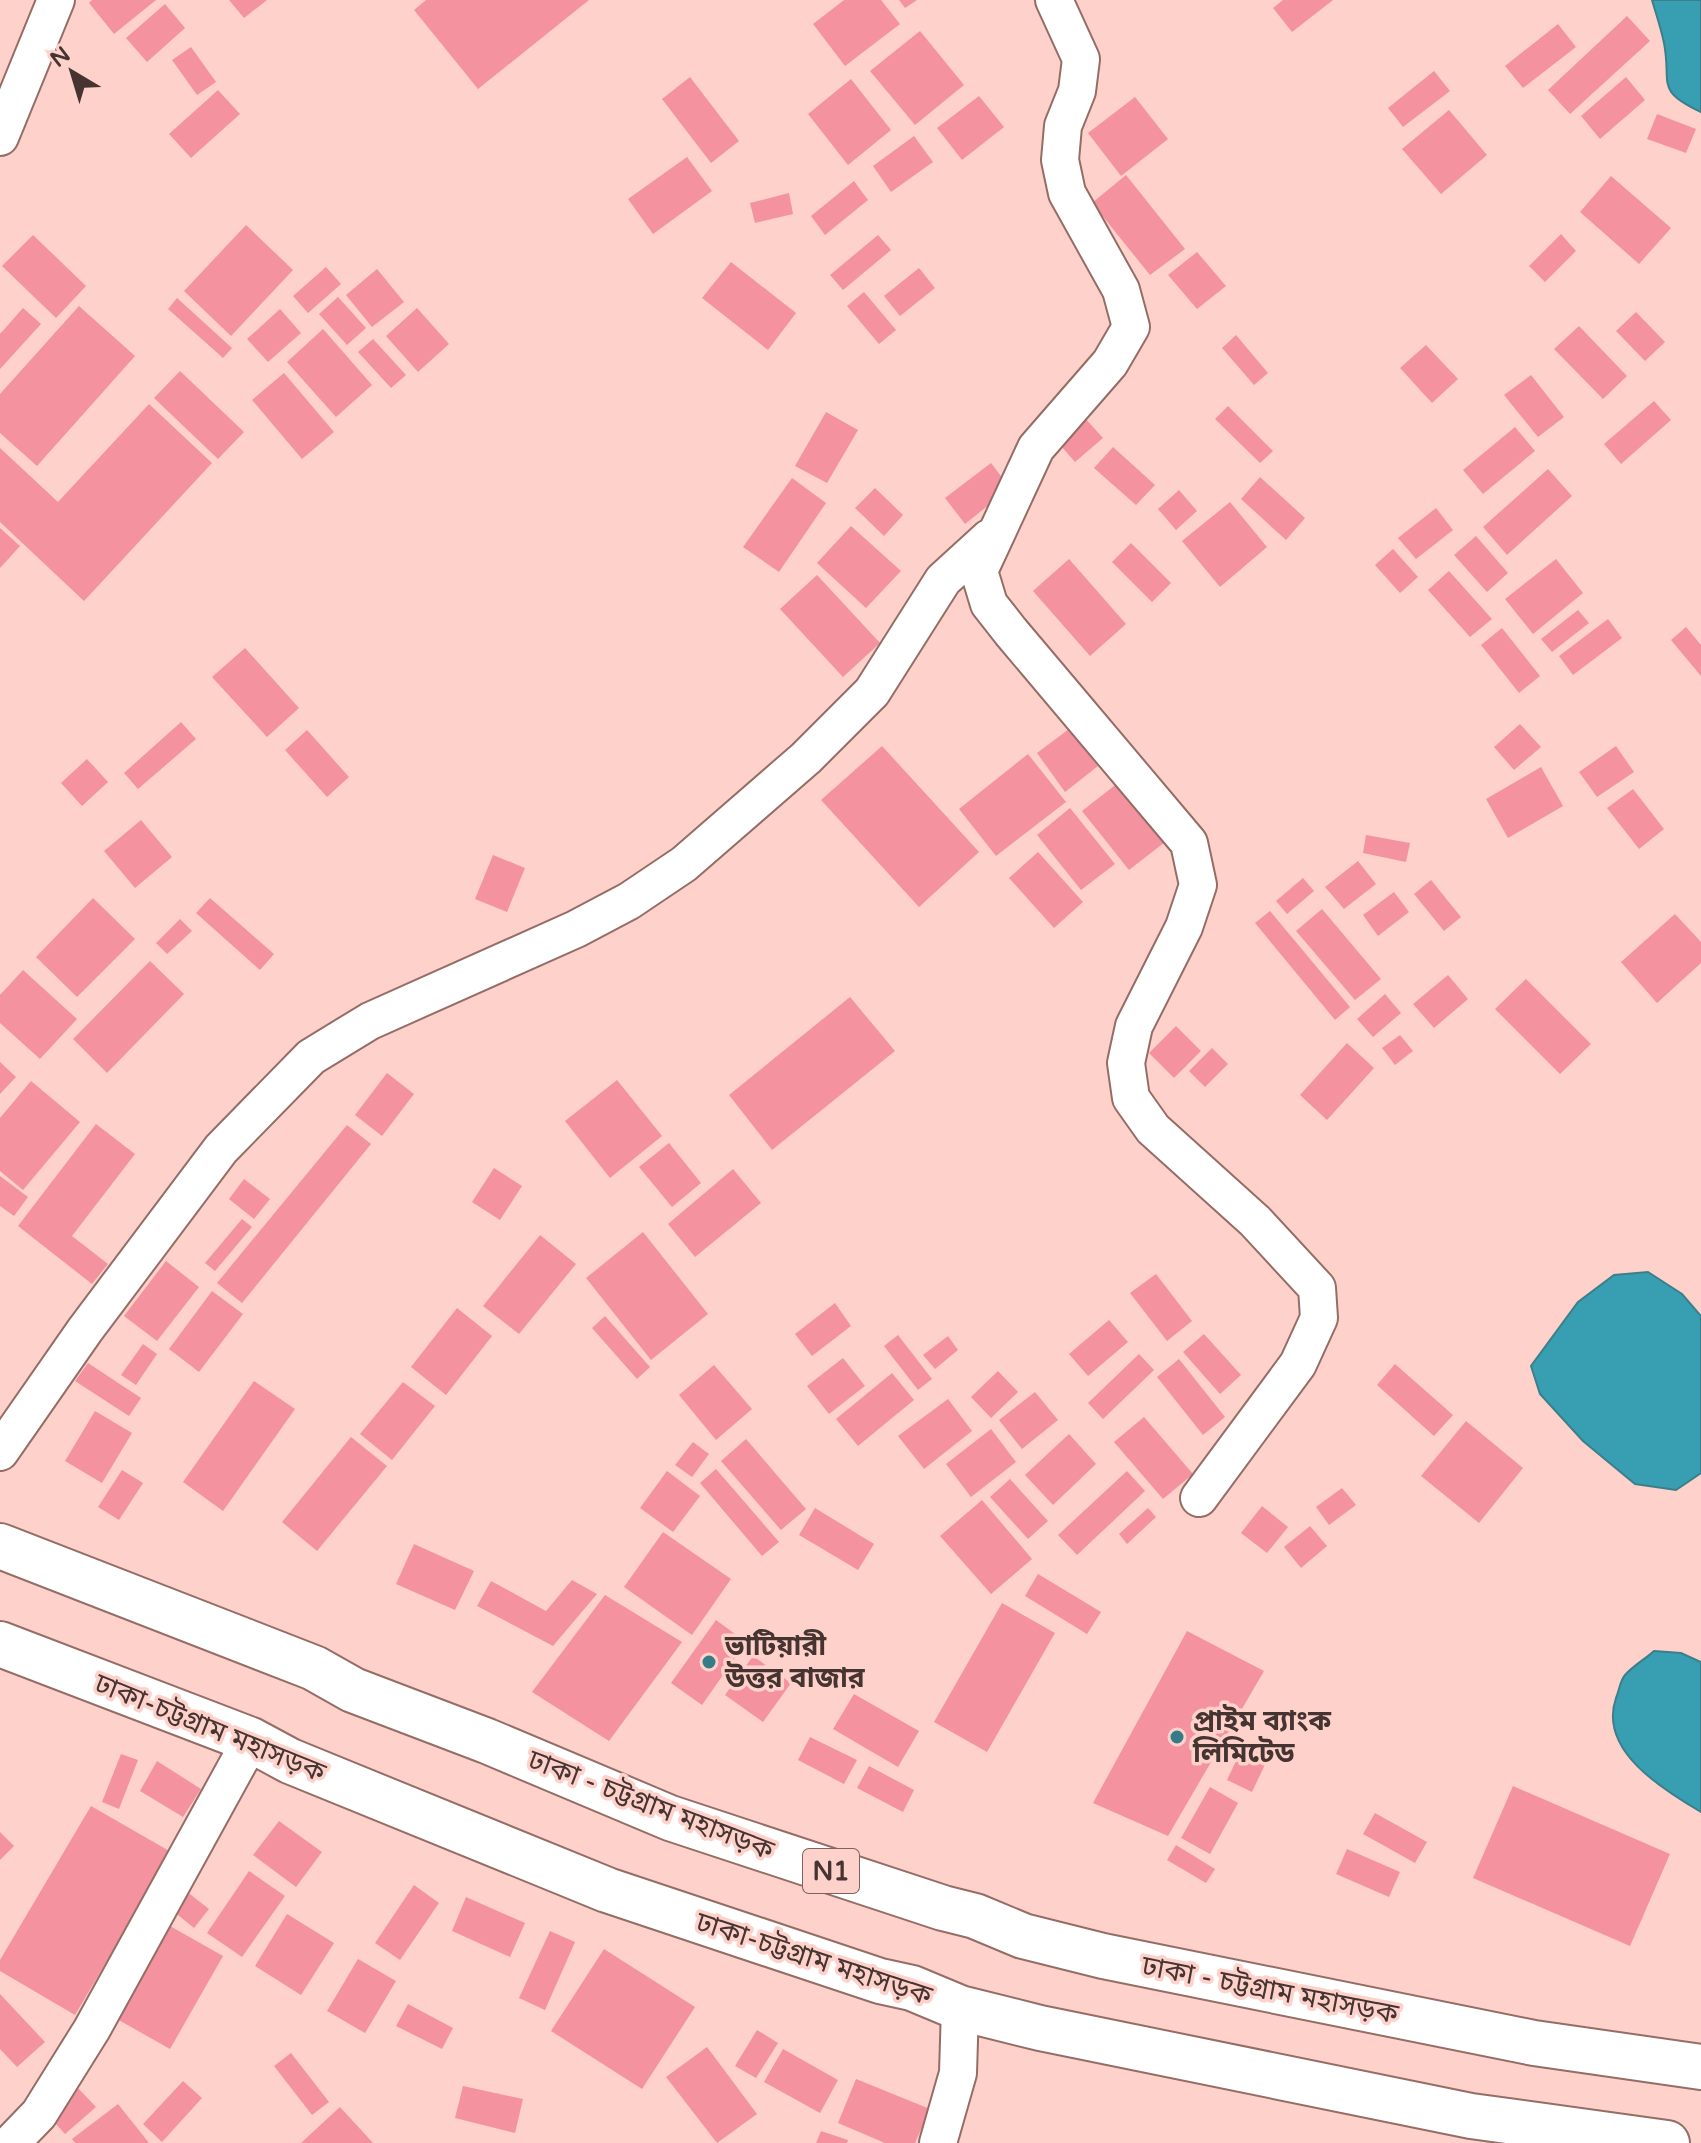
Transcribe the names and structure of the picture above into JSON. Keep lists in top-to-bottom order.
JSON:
{
  "streets": {
    "highway": ["ঢাকা-চট্টগ্রাম মহাসড়ক", "ঢাকা - চট্টগ্রাম মহাসড়ক", "N1"]
  },
  "places": ["ভাটিয়ারী উত্তর বাজার", "প্রাইম ব্যাংক লিমিটেড"],
  "north": "top left"
}
